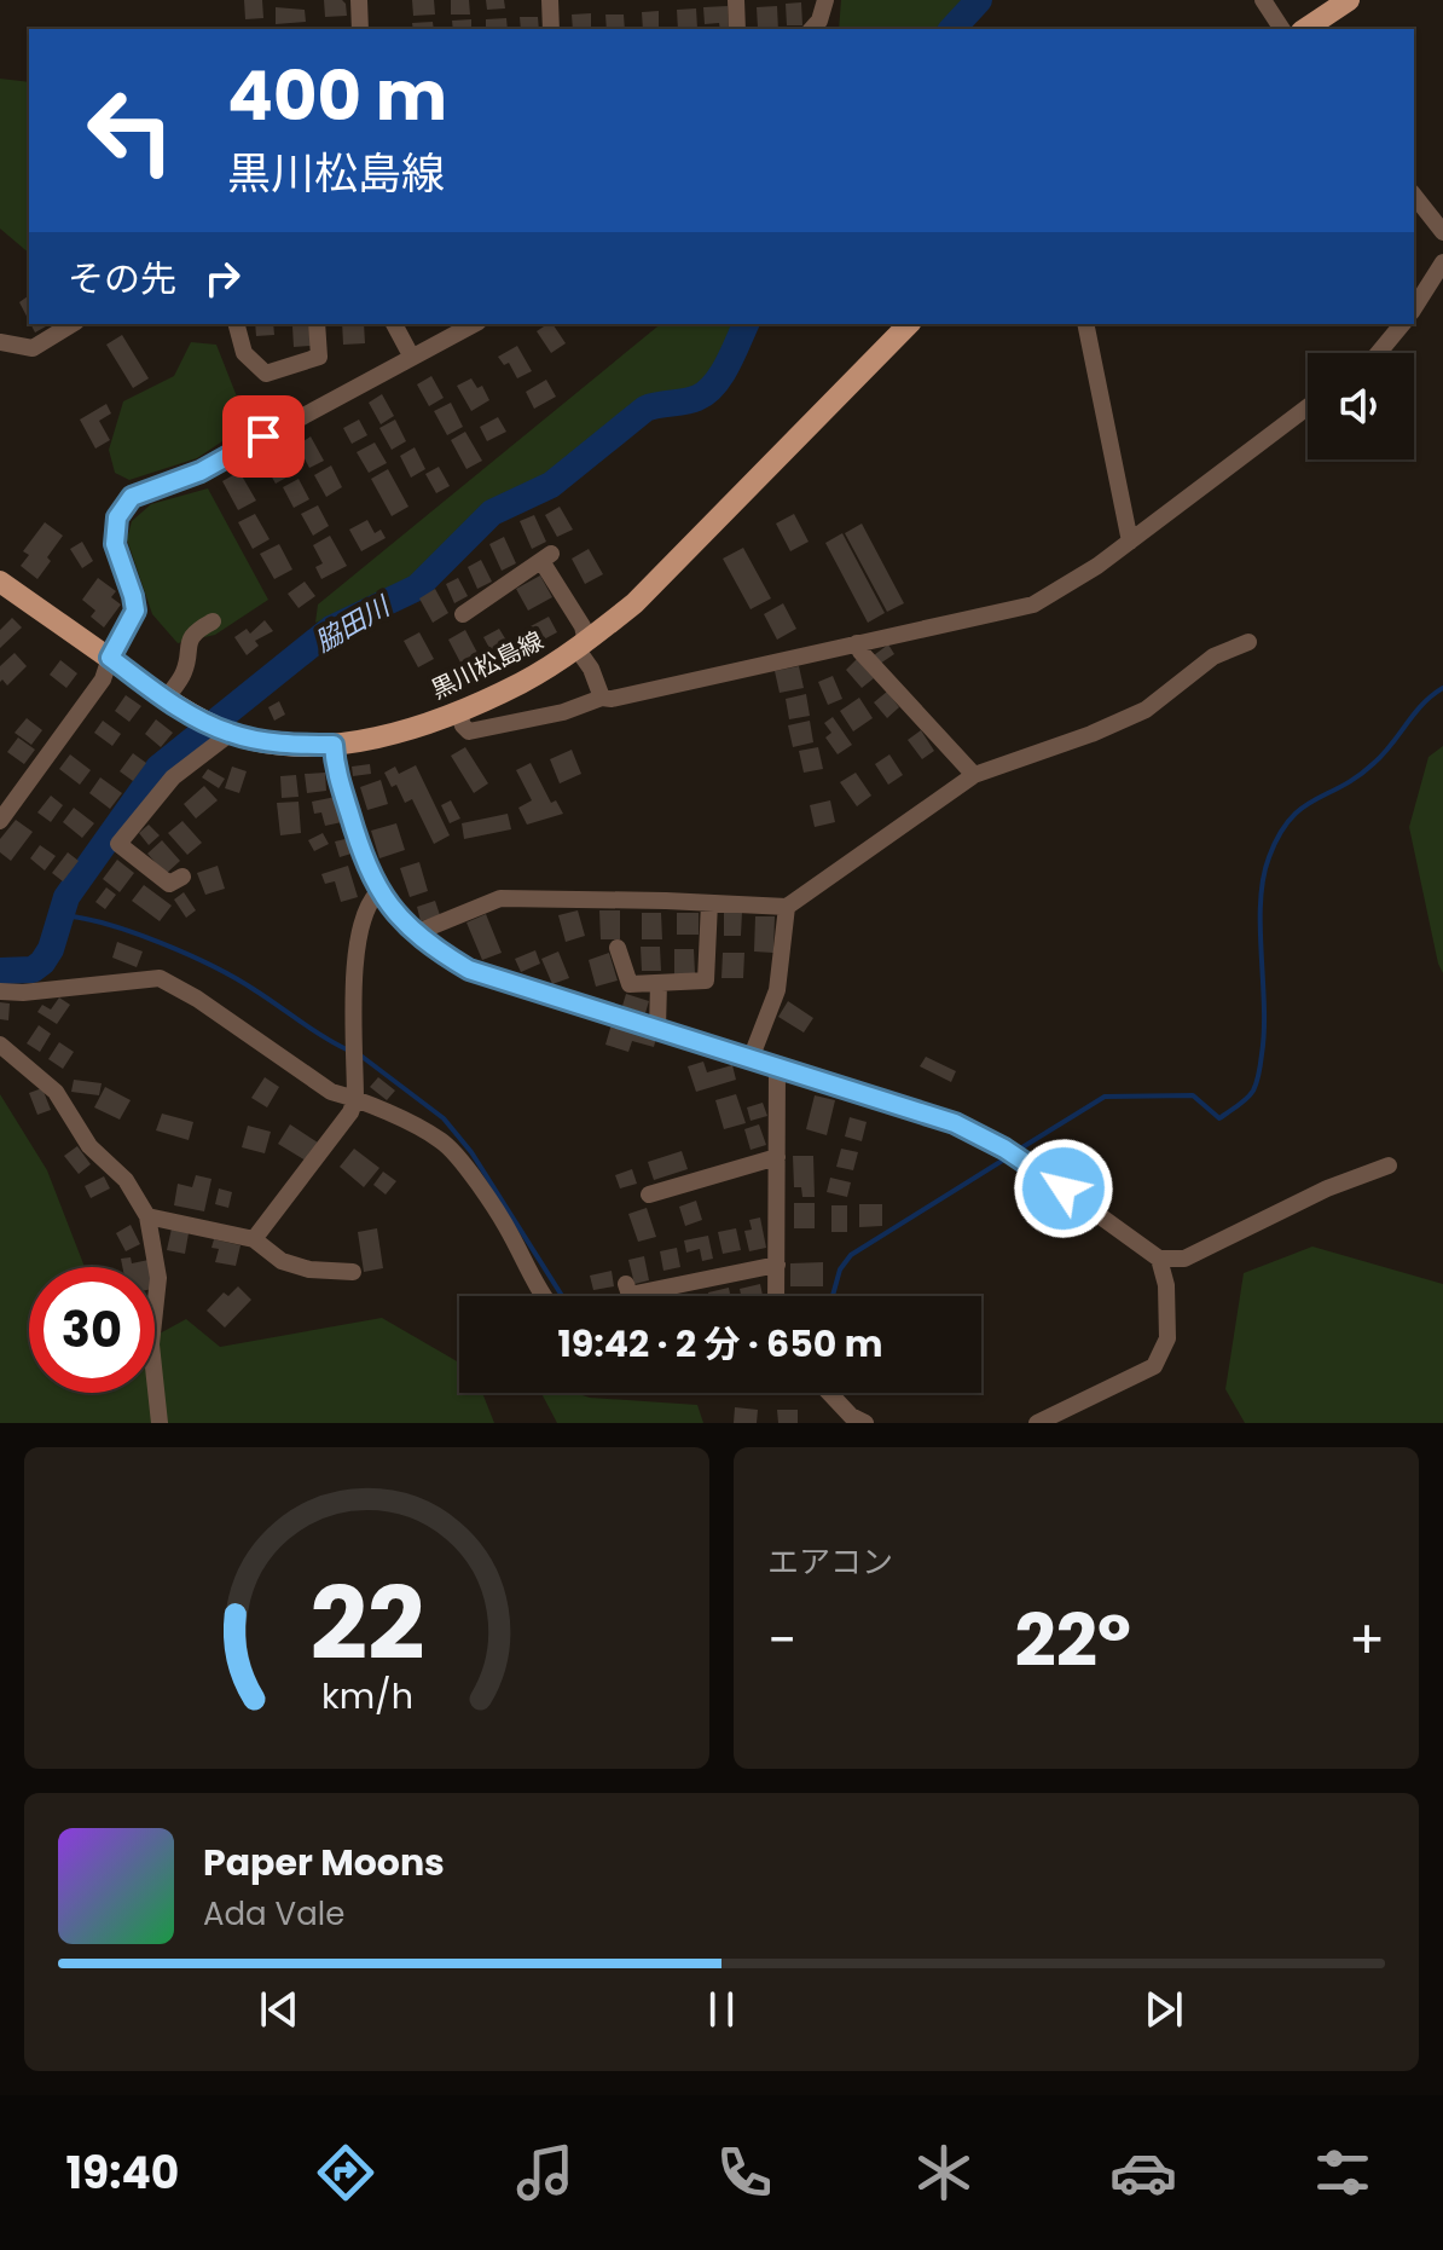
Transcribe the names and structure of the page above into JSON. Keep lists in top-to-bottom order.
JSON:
{
  "streets": {
    "main road": ["黒川松島線"]
  },
  "water": ["脇田川"],
  "page": {
    "turn": ["400 m", "黒川松島線"],
    "then": "その先",
    "limit": "30",
    "trip": "19:42 · 2 分 · 650 m",
    "tile": "エアコン",
    "heat": ["−", "22°", "+"],
    "song": ["Paper Moons", "Ada Vale"],
    "tabs": "19:40",
    "gauge": ["22", "km/h"]
  }
}
